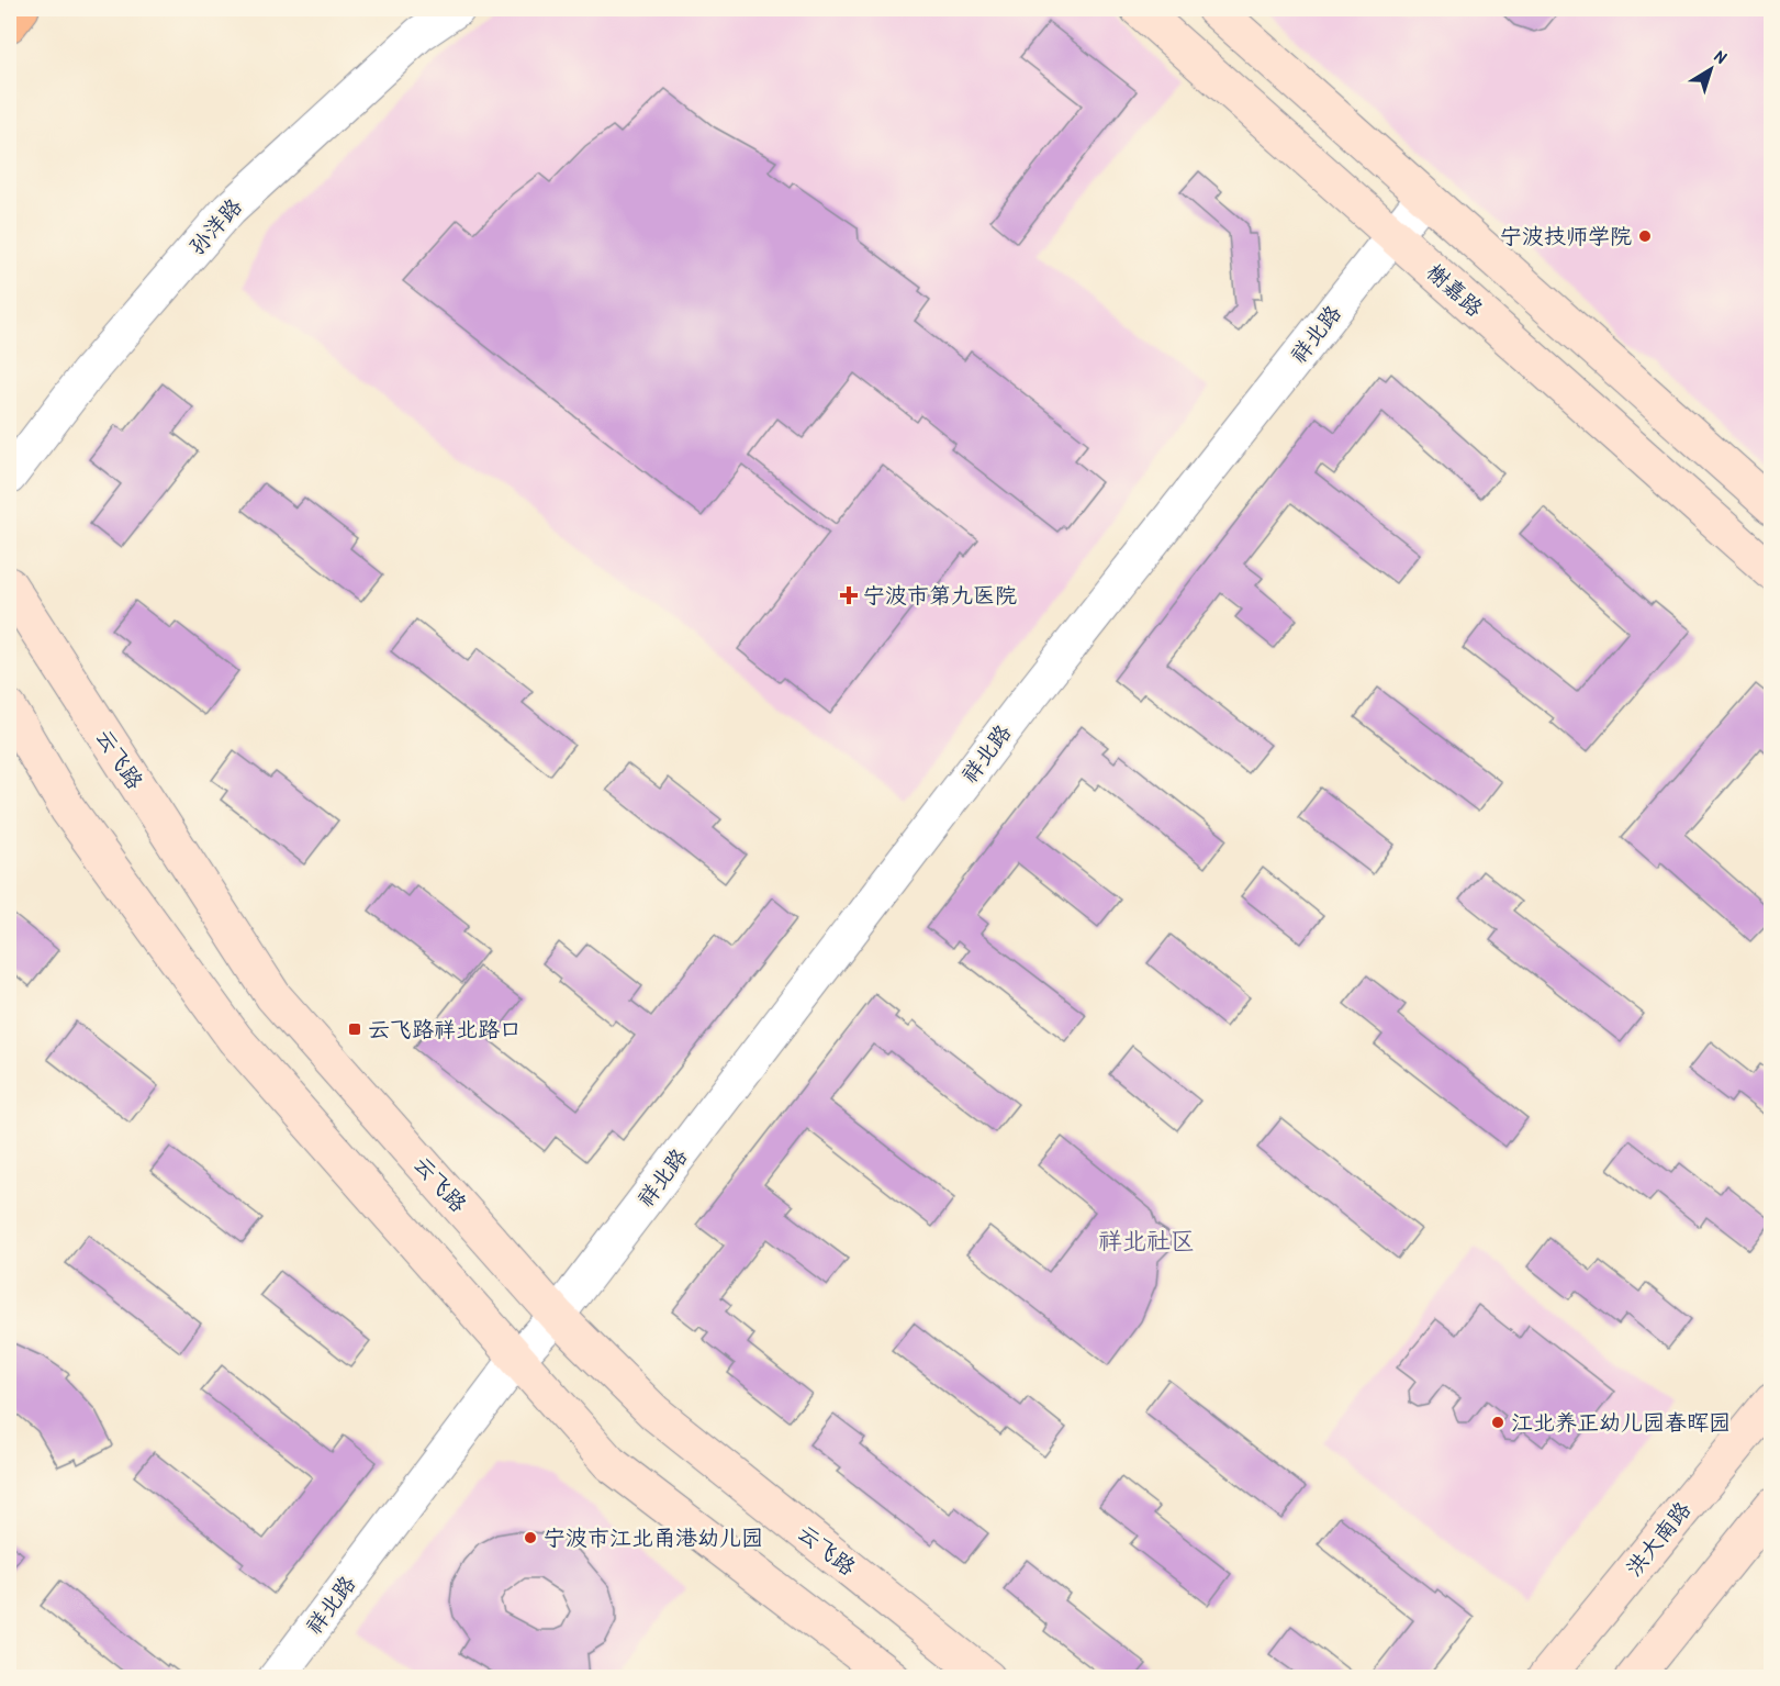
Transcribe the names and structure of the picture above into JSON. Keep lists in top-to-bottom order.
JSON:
{
  "streets": {
    "main road": ["榭嘉路", "云飞路", "洪大南路"],
    "street": ["孙洋路", "祥北路"]
  },
  "crossings": [
    ["榭嘉路", "祥北路"],
    ["祥北路", "云飞路"]
  ],
  "districts": ["祥北社区"],
  "places": {
    "other": ["宁波技师学院", "江北养正幼儿园春晖园", "宁波市江北甬港幼儿园"],
    "health": ["宁波市第九医院"],
    "transit": ["云飞路祥北路口"]
  },
  "north": "top right"
}
